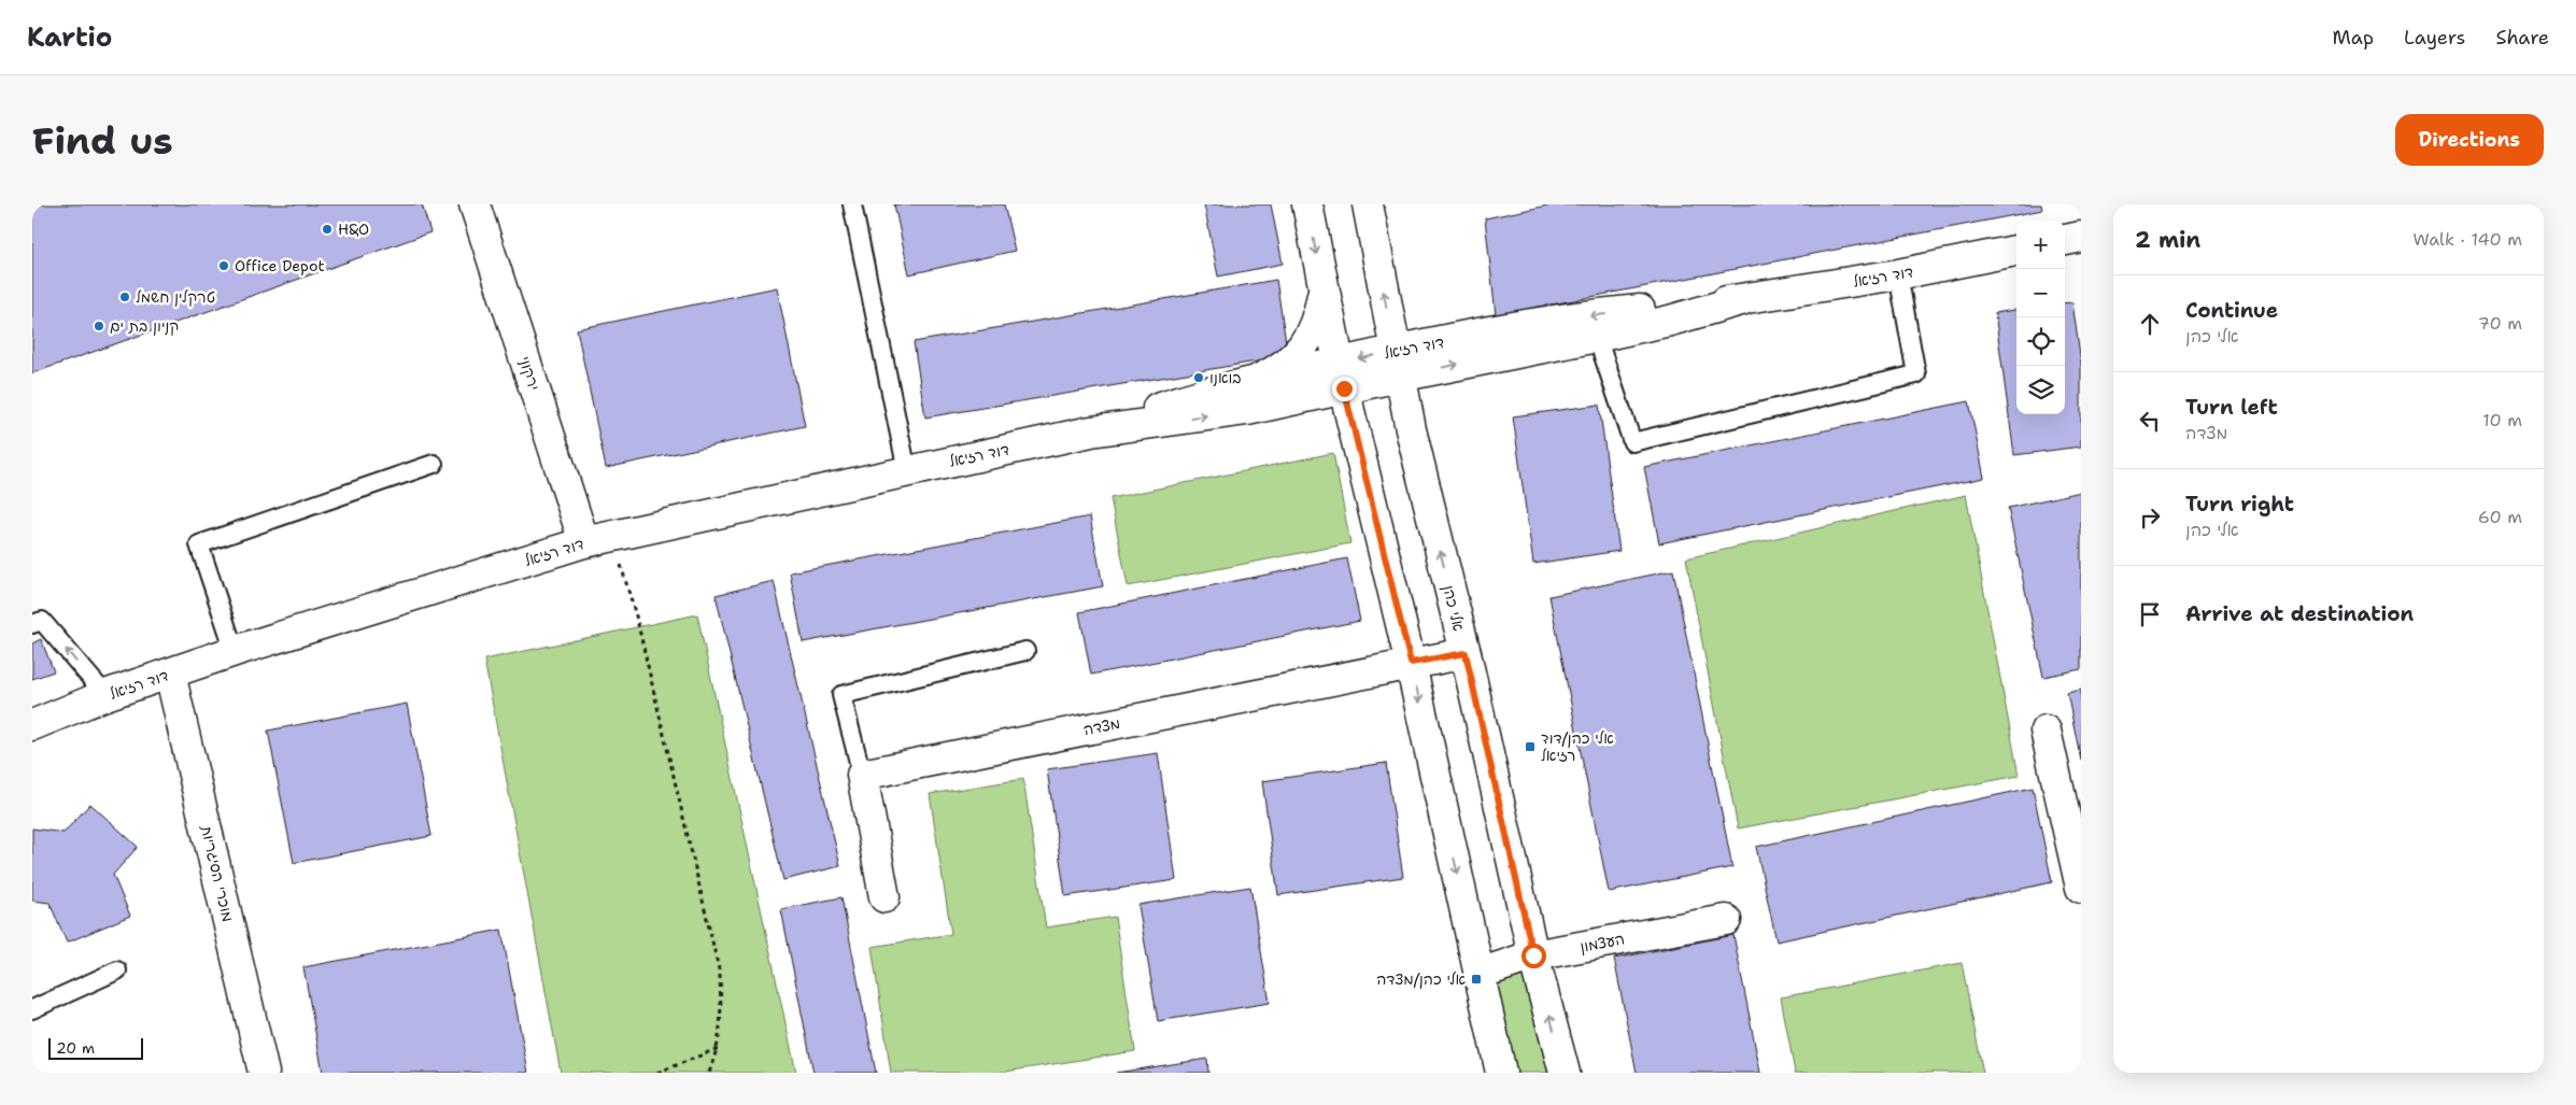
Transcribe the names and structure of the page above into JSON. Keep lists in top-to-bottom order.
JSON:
{
  "streets": {
    "street": [
      "דוד רזיאל",
      "ירקוני",
      "אלי כהן",
      "מצדה",
      "מוכרי הסיגריות",
      "העצמון"
    ]
  },
  "crossings": [
    ["דוד רזיאל", "ירקוני"],
    ["דוד רזיאל", "אלי כהן"],
    ["דוד רזיאל", "מוכרי הסיגריות"],
    ["אלי כהן", "מצדה"],
    ["אלי כהן", "העצמון"]
  ],
  "places": {
    "other": [
      "H&O",
      "Office Depot",
      "טרקלין חשמל",
      "קניון בת ים",
      "בואנו"
    ],
    "transit": ["אלי כהן/דוד רזיאל", "אלי כהן/מצדה"]
  },
  "scale_bar": "20 m",
  "page": {
    "header": "Kartio",
    "nav": ["Map", "Layers", "Share"],
    "buttons": "Directions",
    "title": "Find us",
    "heading": ["2 min", "Walk · 140 m"],
    "map_buttons": ["+", "−"],
    "list": [
      ["Continue", "אלי כהן", "70 m"],
      ["Turn left", "מצדה", "10 m"],
      ["Turn right", "אלי כהן", "60 m"],
      "Arrive at destination"
    ],
    "scale": "20 m"
  }
}
